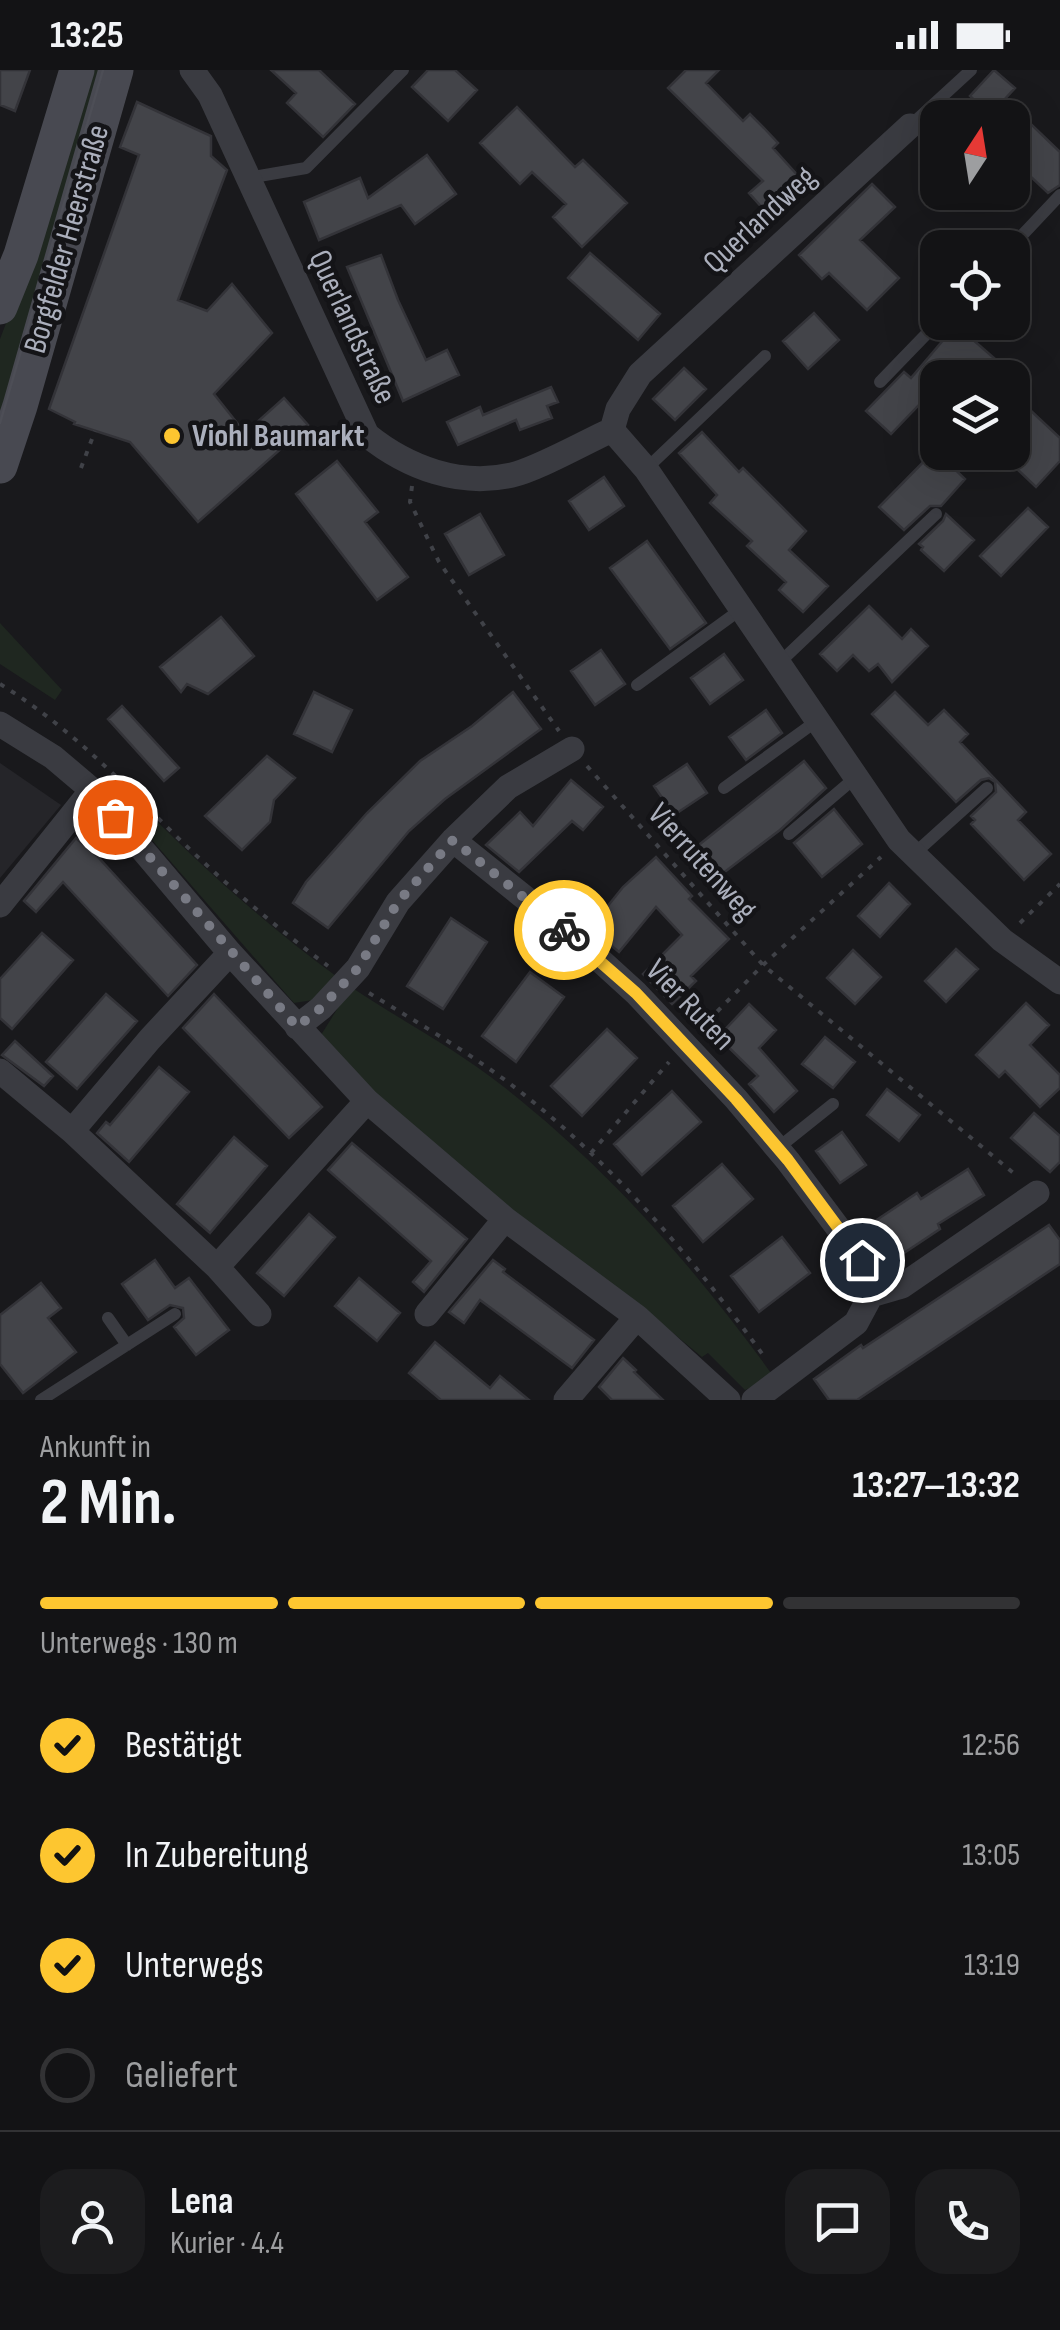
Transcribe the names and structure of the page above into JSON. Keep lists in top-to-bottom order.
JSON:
{
  "streets": {
    "main road": ["Borgfelder Heerstraße"],
    "street": ["Querlandweg", "Querlandstraße", "Vier Ruten"],
    "path": ["Vierrutenweg"]
  },
  "crossings": [
    ["Querlandweg", "Querlandstraße"],
    ["Querlandstraße", "Vierrutenweg"]
  ],
  "places": ["Viohl Baumarkt"],
  "north": "top",
  "page": {
    "status": "13:25",
    "heading": ["2 Min.", "Ankunft in", "13:27–13:32"],
    "panel": ["Lena", "Kurier · 4.4"],
    "bar": "Unterwegs · 130 m",
    "list": [
      ["Bestätigt", "12:56"],
      ["In Zubereitung", "13:05"],
      ["Unterwegs", "13:19"],
      "Geliefert"
    ]
  }
}
